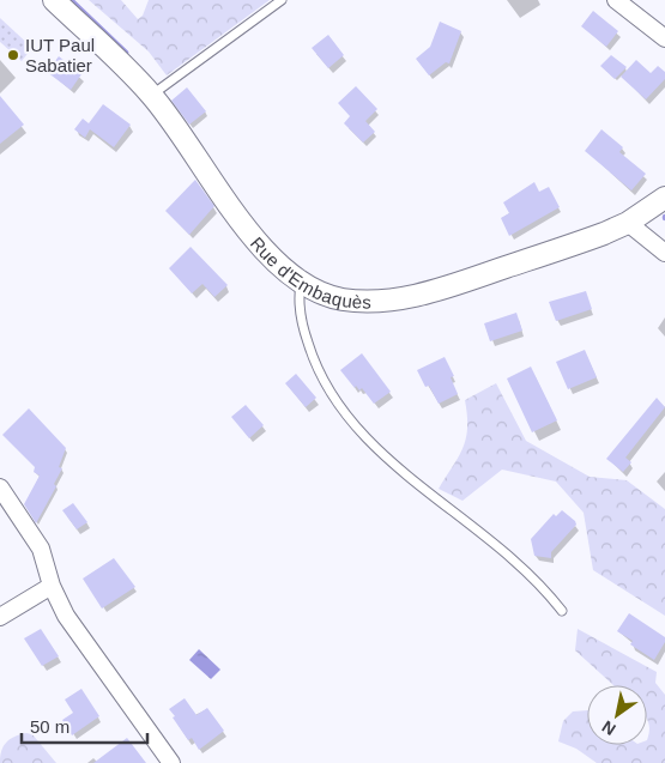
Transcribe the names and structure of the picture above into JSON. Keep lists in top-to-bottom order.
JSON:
{
  "streets": {
    "street": ["Rue d'Embaquès"]
  },
  "places": ["IUT Paul Sabatier"],
  "scale_bar": "50 m",
  "north": "bottom left"
}
